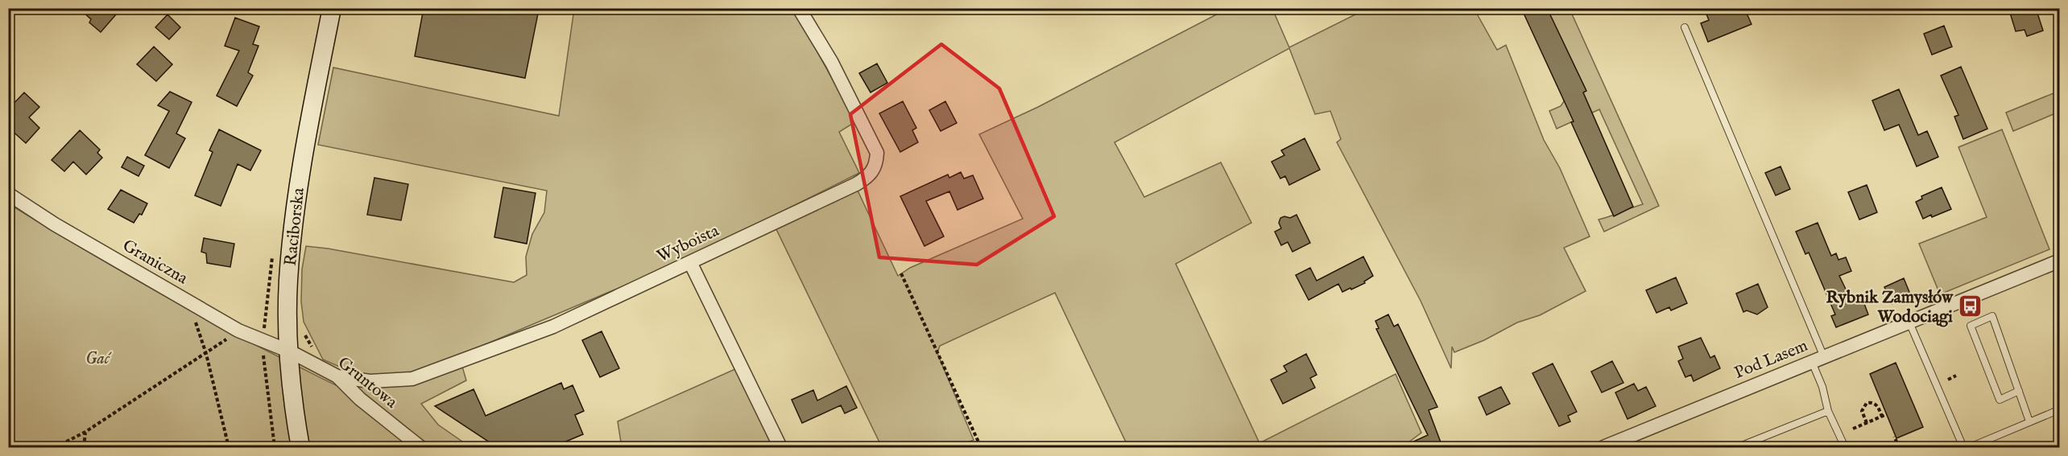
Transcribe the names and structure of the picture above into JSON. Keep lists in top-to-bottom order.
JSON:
{
  "streets": {
    "main road": ["Raciborska"],
    "street": [
      "Wyboista",
      "Graniczna",
      "Pod Lasem",
      "Gruntowa"
    ]
  },
  "crossings": [
    ["Raciborska", "Graniczna"],
    ["Raciborska", "Gruntowa"],
    ["Wyboista", "Gruntowa"],
    ["Graniczna", "Gruntowa"]
  ],
  "parks": ["Gać"],
  "places": {
    "bus stop": ["Rybnik Zamysłów Wodociągi"]
  }
}
